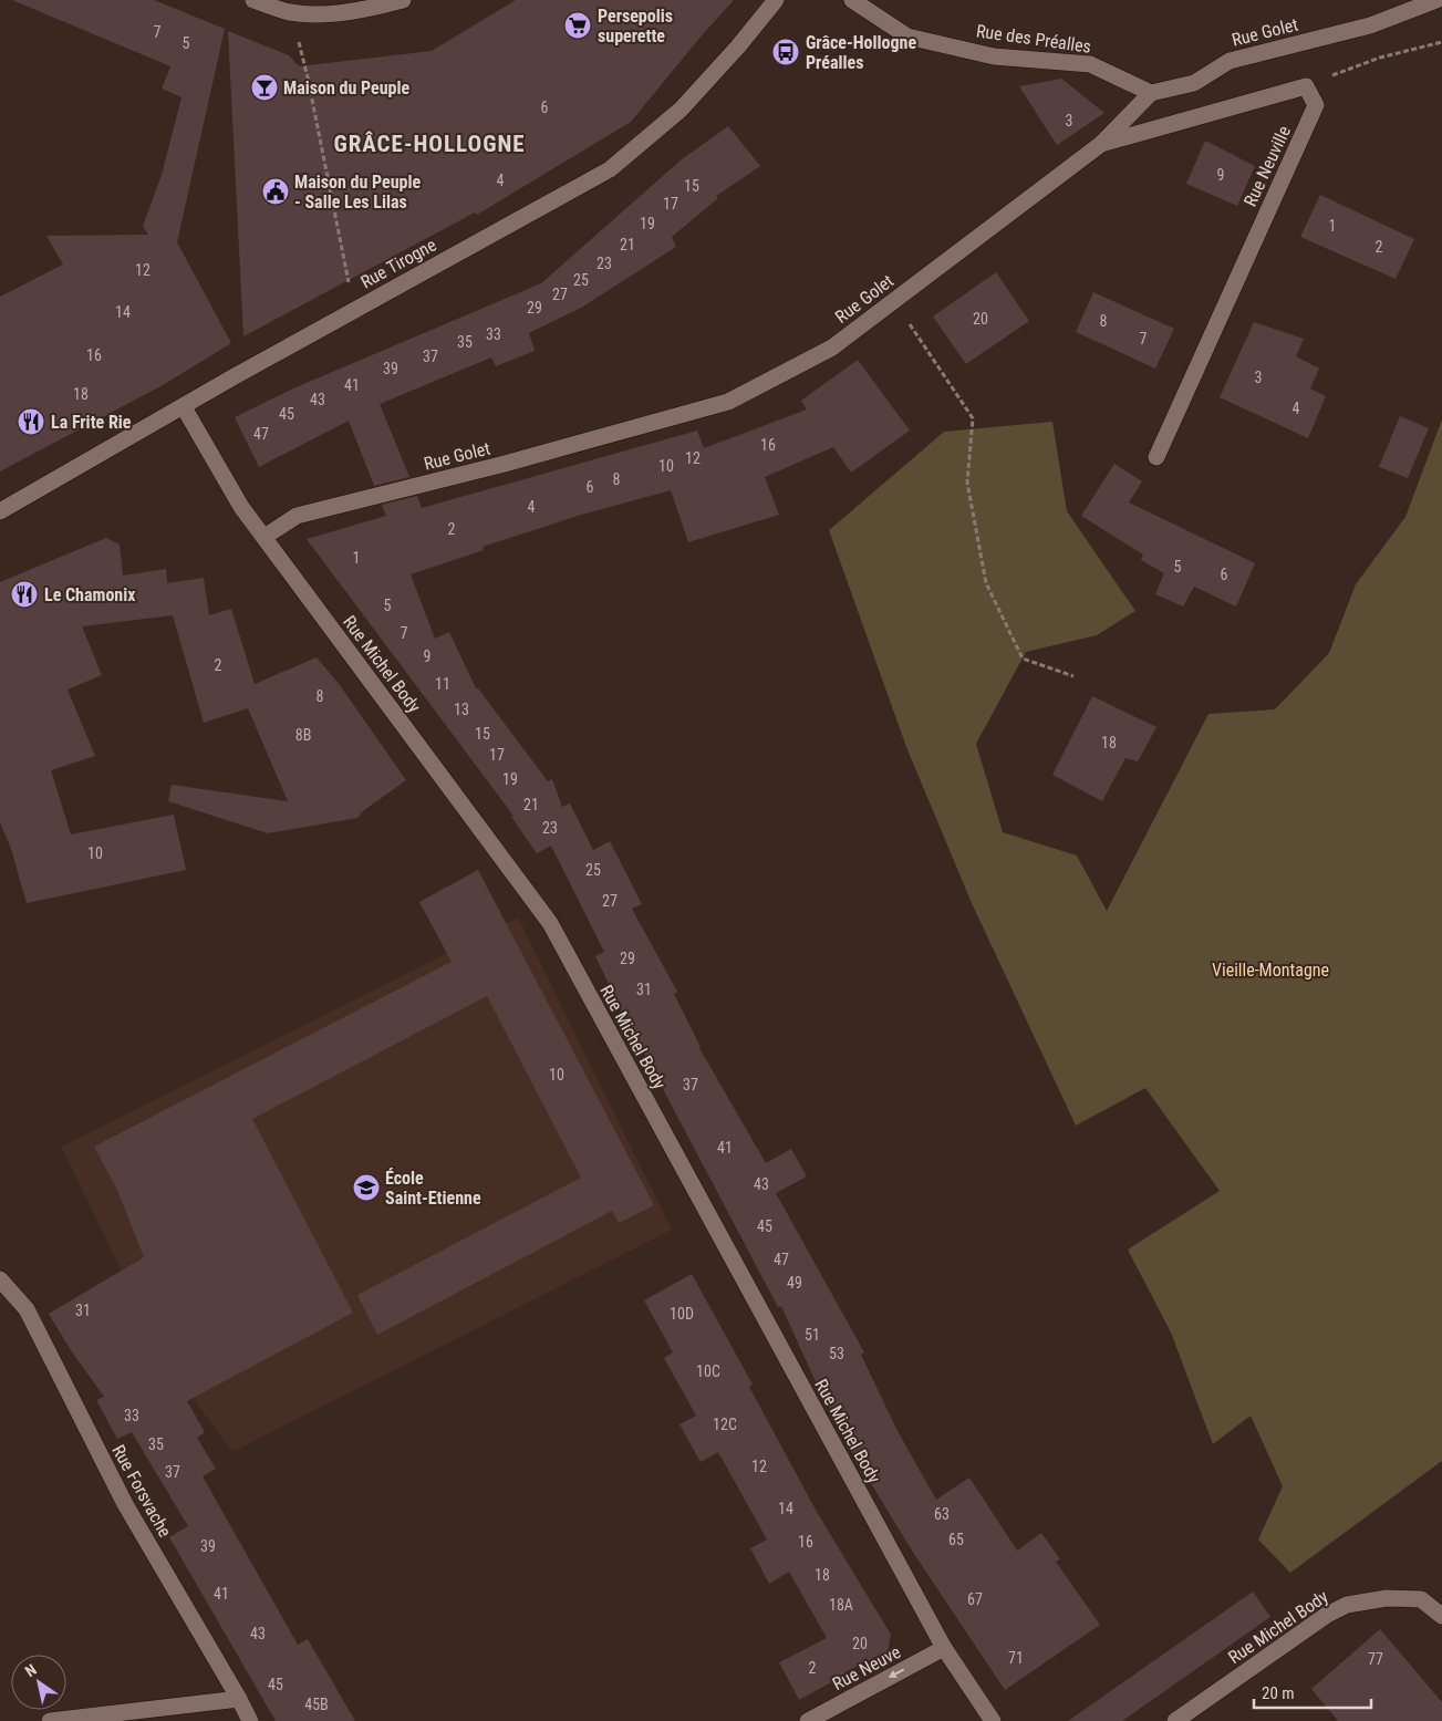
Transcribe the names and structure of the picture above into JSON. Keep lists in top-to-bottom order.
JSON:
{
  "streets": {
    "street": [
      "Rue Golet",
      "Rue des Préalles",
      "Rue Neuville",
      "Rue Tirogne",
      "Rue Michel Body",
      "Rue Forsvache",
      "Rue Neuve"
    ]
  },
  "crossings": [
    ["Rue Golet", "Rue des Préalles"],
    ["Rue Golet", "Rue Neuville"],
    ["Rue Golet", "Rue Michel Body"],
    ["Rue Tirogne", "Rue Michel Body"],
    ["Rue Michel Body", "Rue Neuve"]
  ],
  "one_way": ["Rue Neuve"],
  "districts": ["GRÂCE-HOLLOGNE"],
  "parks": ["Vieille-Montagne"],
  "places": {
    "supermarket": ["Persepolis superette"],
    "bus stop": ["Grâce-Hollogne Préalles"],
    "bar": ["Maison du Peuple"],
    "public building": ["Maison du Peuple - Salle Les Lilas"],
    "restaurant": ["La Frite Rie", "Le Chamonix"],
    "school or university": ["École Saint-Etienne"]
  },
  "house_numbers": [
    "7",
    "5",
    "6",
    "3",
    "9",
    "4",
    "15",
    "17",
    "19",
    "1",
    "21",
    "2",
    "23",
    "12",
    "25",
    "27",
    "29",
    "14",
    "20",
    "8",
    "33",
    "7",
    "35",
    "16",
    "37",
    "39",
    "3",
    "41",
    "18",
    "43",
    "4",
    "45",
    "47",
    "16",
    "12",
    "10",
    "8",
    "6",
    "4",
    "2",
    "1",
    "5",
    "6",
    "5",
    "7",
    "9",
    "2",
    "11",
    "8",
    "13",
    "15",
    "8B",
    "18",
    "17",
    "19",
    "21",
    "23",
    "10",
    "25",
    "27",
    "29",
    "31",
    "10",
    "37",
    "41",
    "43",
    "45",
    "47",
    "49",
    "31",
    "10D",
    "51",
    "53",
    "10C",
    "33",
    "12C",
    "35",
    "12",
    "37",
    "14",
    "63",
    "65",
    "16",
    "39",
    "18",
    "41",
    "67",
    "18A",
    "43",
    "20",
    "71",
    "77",
    "2",
    "45",
    "45B"
  ],
  "scale_bar": "20 m",
  "north": "top left"
}
